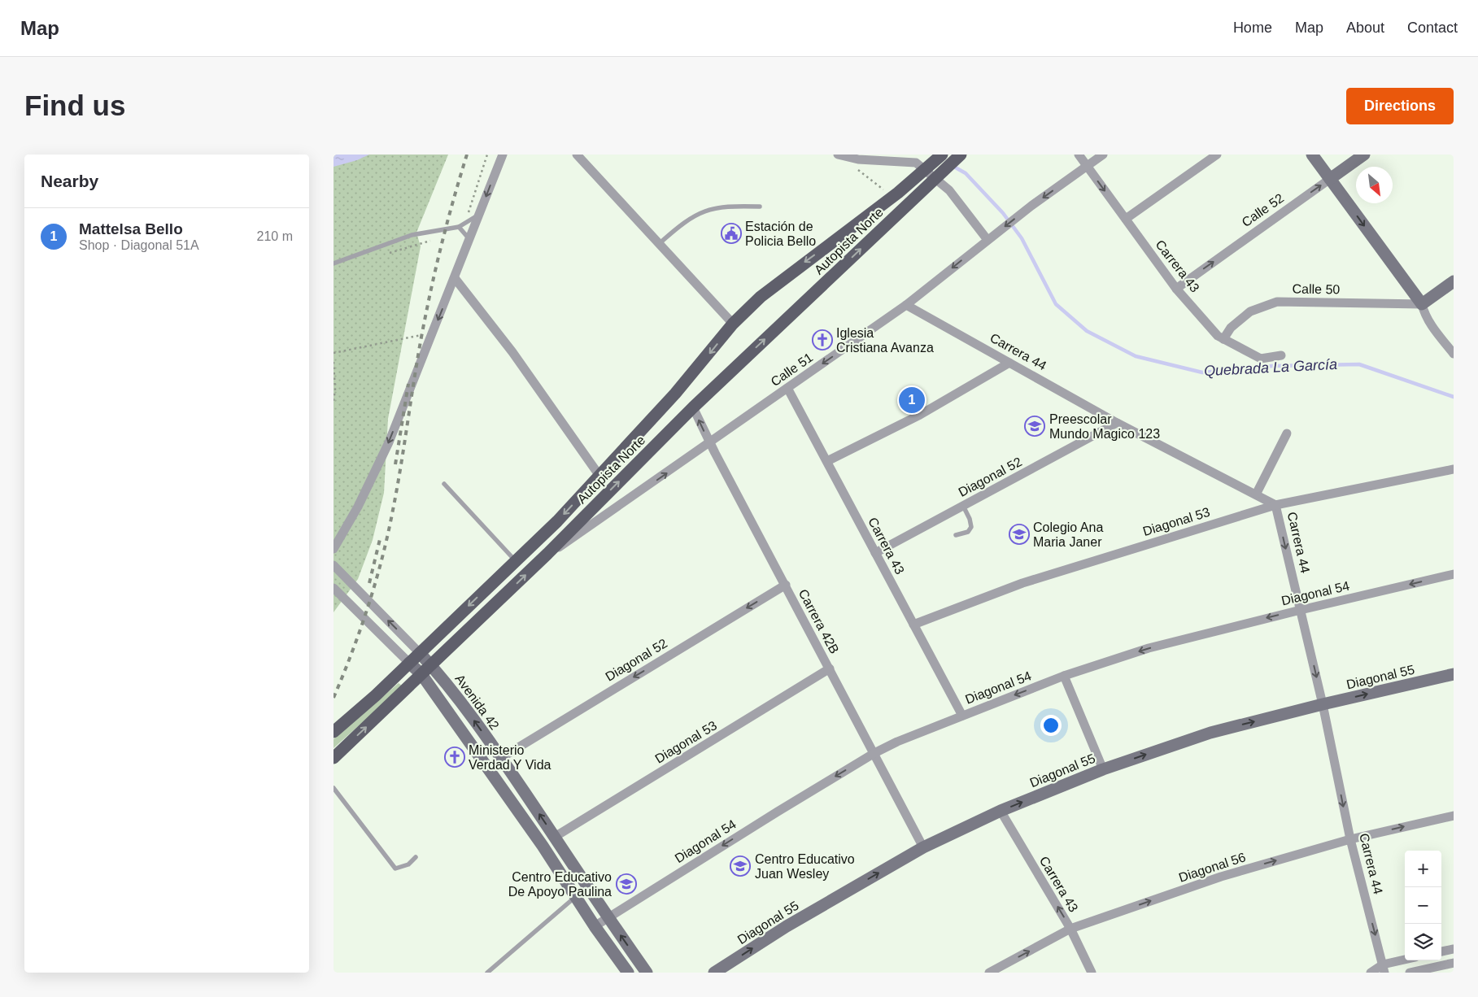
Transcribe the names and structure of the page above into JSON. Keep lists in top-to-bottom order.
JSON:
{
  "streets": {
    "main road": ["Autopista Norte"],
    "street": [
      "Calle 52",
      "Carrera 43",
      "Calle 50",
      "Carrera 44",
      "Calle 51",
      "Diagonal 52",
      "Diagonal 53",
      "Diagonal 54",
      "Carrera 42B",
      "Diagonal 55",
      "Avenida 42",
      "Diagonal 56"
    ]
  },
  "crossings": [
    ["Calle 52", "Carrera 43"],
    ["Autopista Norte", "Calle 51"],
    ["Autopista Norte", "Carrera 42B"],
    ["Autopista Norte", "Avenida 42"],
    ["Carrera 43", "Calle 50"],
    ["Carrera 43", "Calle 51"],
    ["Carrera 43", "Diagonal 52"],
    ["Carrera 43", "Diagonal 53"],
    ["Carrera 43", "Diagonal 54"],
    ["Carrera 43", "Diagonal 55"],
    ["Carrera 43", "Diagonal 56"],
    ["Carrera 44", "Calle 51"],
    ["Carrera 44", "Diagonal 52"],
    ["Carrera 44", "Diagonal 53"],
    ["Carrera 44", "Diagonal 54"],
    ["Carrera 44", "Diagonal 55"],
    ["Carrera 44", "Diagonal 56"],
    ["Calle 51", "Carrera 42B"],
    ["Diagonal 52", "Carrera 42B"],
    ["Diagonal 52", "Avenida 42"],
    ["Diagonal 53", "Carrera 42B"],
    ["Diagonal 53", "Avenida 42"],
    ["Diagonal 54", "Carrera 42B"],
    ["Diagonal 54", "Avenida 42"],
    ["Carrera 42B", "Diagonal 55"]
  ],
  "one_way": [
    "Calle 52",
    "Carrera 44",
    "Diagonal 52",
    "Diagonal 54",
    "Diagonal 55",
    "Diagonal 56"
  ],
  "water": ["Quebrada La García"],
  "places": {
    "public building": ["Estación de Policia Bello"],
    "church": ["Iglesia Cristiana Avanza", "Ministerio Verdad Y Vida"],
    "school or university": [
      "Preescolar Mundo Magico 123",
      "Colegio Ana Maria Janer",
      "Centro Educativo Juan Wesley",
      "Centro Educativo De Apoyo Paulina"
    ]
  },
  "north": "bottom right",
  "page": {
    "header": "Map",
    "nav": [
      "Home",
      "Map",
      "About",
      "Contact"
    ],
    "buttons": "Directions",
    "title": "Find us",
    "heading": "Nearby",
    "list": [
      {
        "mark": "1",
        "name": "Mattelsa Bello",
        "note": "Shop · Diagonal 51A",
        "value": "210 m"
      }
    ],
    "pins": "1",
    "map_buttons": ["+", "−"]
  }
}
